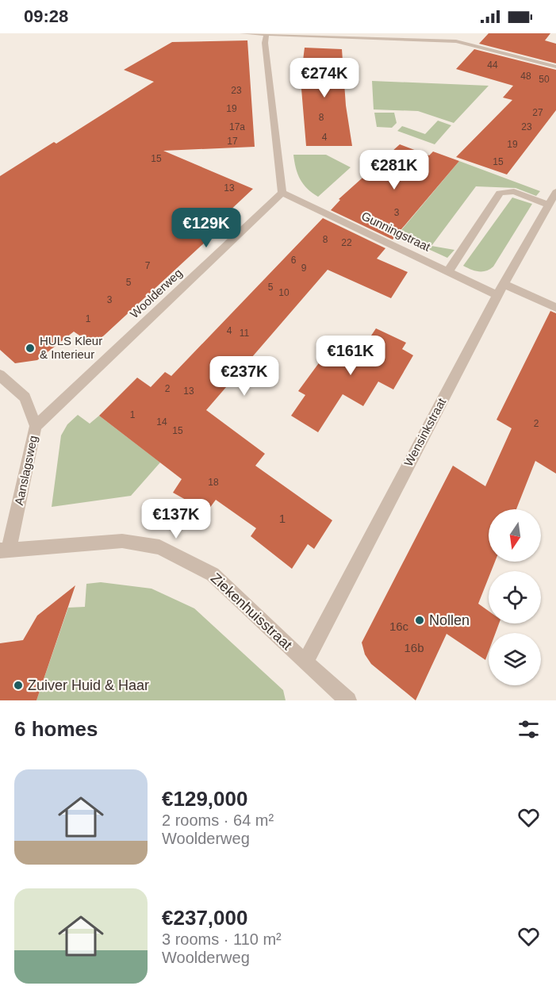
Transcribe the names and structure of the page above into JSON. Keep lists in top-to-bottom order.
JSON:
{
  "streets": {
    "street": [
      "Gunningstraat",
      "Woolderweg",
      "Wensinkstraat",
      "Aanslagsweg",
      "Ziekenhuisstraat"
    ]
  },
  "crossings": [
    ["Gunningstraat", "Woolderweg"],
    ["Gunningstraat", "Wensinkstraat"],
    ["Woolderweg", "Aanslagsweg"],
    ["Wensinkstraat", "Ziekenhuisstraat"],
    ["Aanslagsweg", "Ziekenhuisstraat"]
  ],
  "places": ["HULS Kleur & Interieur", "Nollen", "Zuiver Huid & Haar"],
  "house_numbers": [
    "44",
    "48",
    "50",
    "23",
    "19",
    "27",
    "8",
    "17a",
    "23",
    "4",
    "17",
    "19",
    "15",
    "15",
    "13",
    "3",
    "8",
    "22",
    "6",
    "7",
    "9",
    "5",
    "5",
    "10",
    "3",
    "1",
    "4",
    "11",
    "2",
    "13",
    "1",
    "14",
    "2",
    "15",
    "18",
    "1",
    "16c",
    "16b"
  ],
  "north": "bottom",
  "page": {
    "status": "09:28",
    "price": [
      "€274K",
      "€281K",
      "€129K",
      "€161K",
      "€237K",
      "€137K"
    ],
    "heading": "6 homes",
    "list": [
      {
        "name": "€129,000",
        "note": "2 rooms · 64 m² · Woolderweg"
      },
      {
        "name": "€237,000",
        "note": "3 rooms · 110 m² · Woolderweg"
      }
    ]
  }
}
